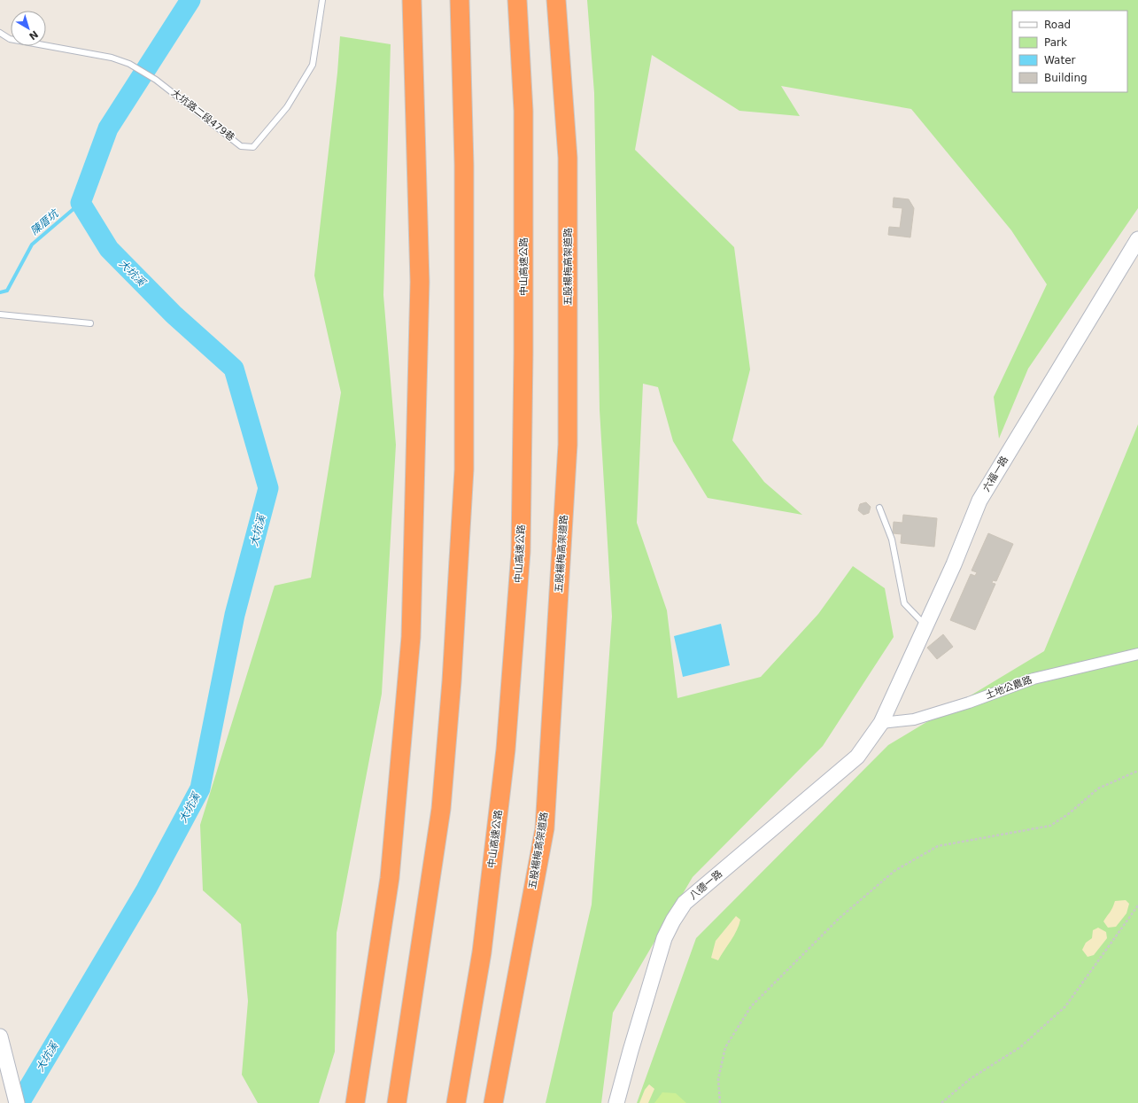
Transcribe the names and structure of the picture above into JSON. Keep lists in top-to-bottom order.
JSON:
{
  "streets": {
    "highway": ["中山高速公路", "五股楊梅高架道路"],
    "street": ["六福一路", "土地公農路", "八德一路"],
    "lane": ["大坑路二段479巷"]
  },
  "crossings": [
    ["六福一路", "土地公農路"],
    ["六福一路", "八德一路"],
    ["土地公農路", "八德一路"]
  ],
  "water": ["陳厝坑", "大坑溪"],
  "legend": [
    "Road",
    "Park",
    "Water",
    "Building"
  ],
  "north": "bottom right"
}
